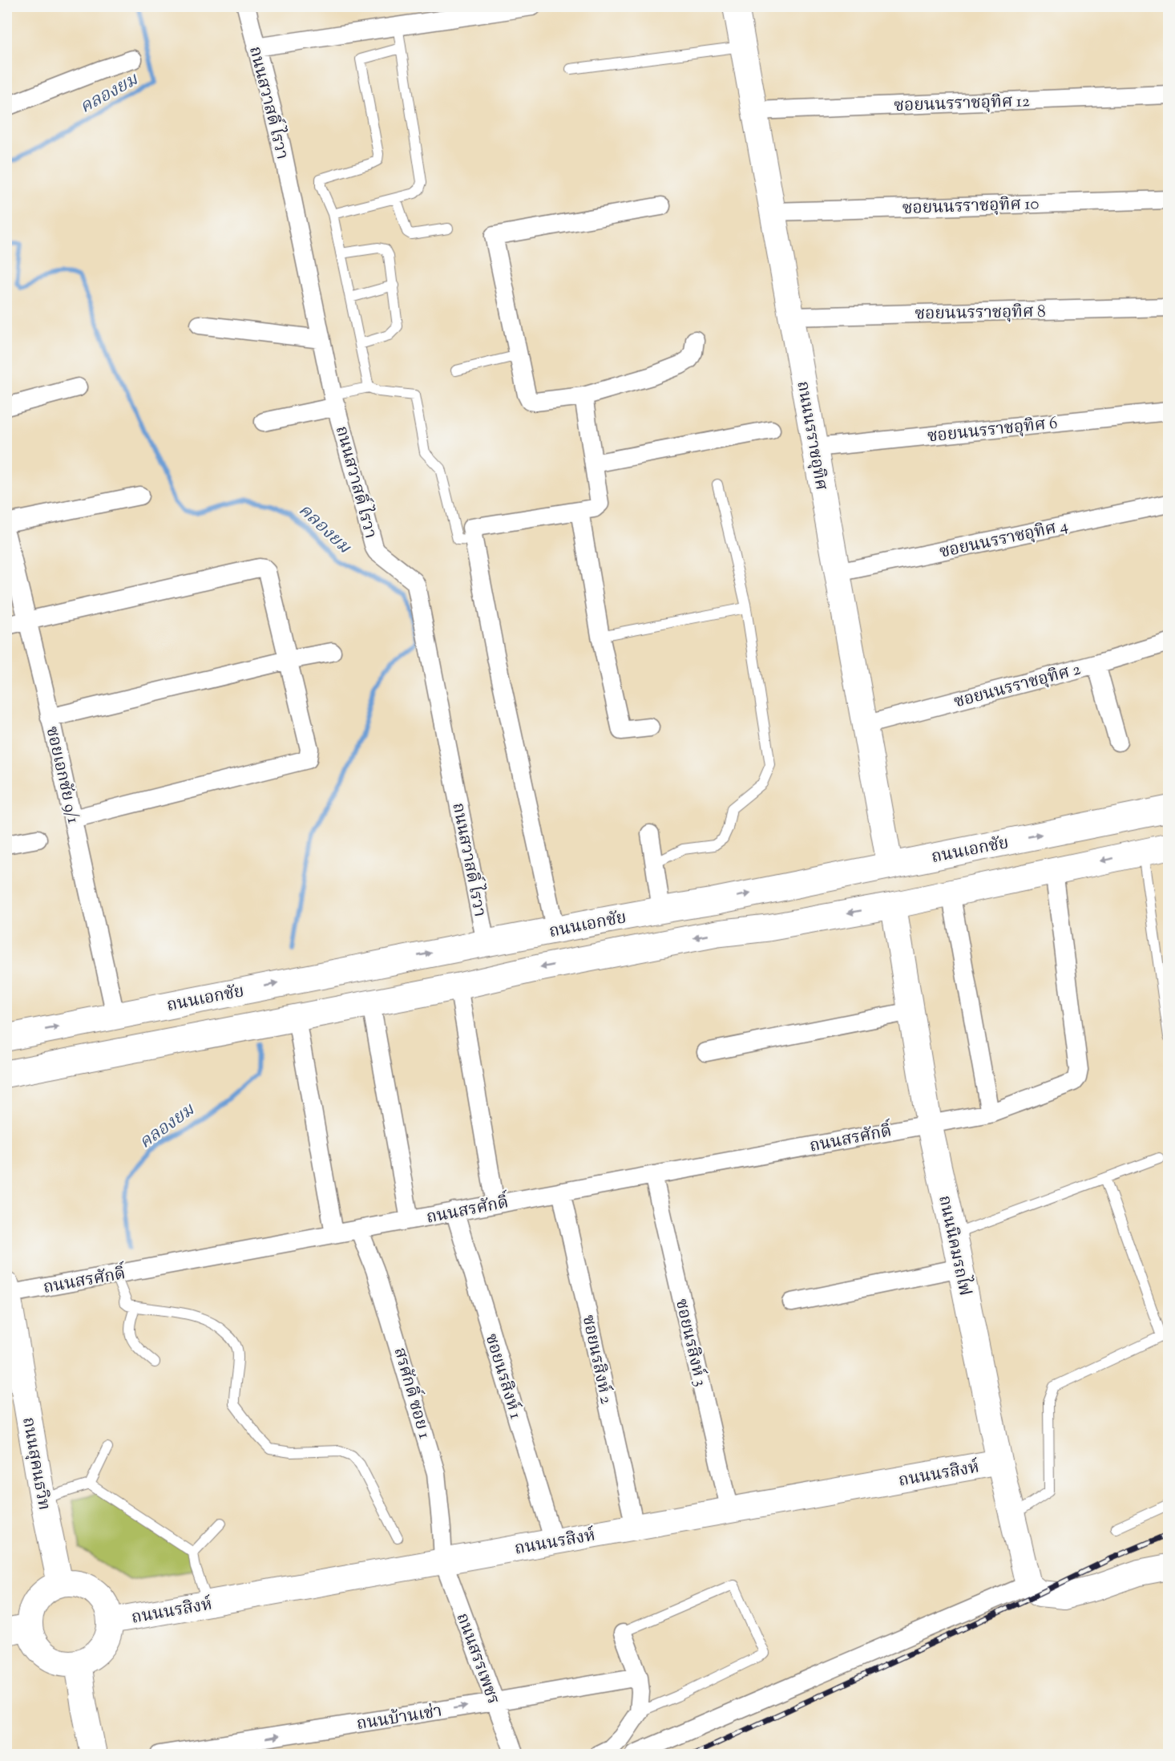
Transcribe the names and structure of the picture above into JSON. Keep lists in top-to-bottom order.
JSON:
{
  "streets": {
    "main road": ["ถนนเอกชัย"],
    "street": [
      "ถนนสวาสดิ์ ไรวา",
      "ซอยนนรราชอุทิศ 12",
      "ซอยนนรราชอุทิศ 10",
      "ซอยนนรราชอุทิศ 8",
      "ซอยนนรราชอุทิศ 6",
      "ถนนนรราชอุทิศ",
      "ซอยนนรราชอุทิศ 4",
      "ซอยนนรราชอุทิศ 2",
      "ซอยเอกชัย 9/1",
      "ถนนสรศักดิ์",
      "ถนนนิคมรถไฟ",
      "ซอยนรสิงห์ 3",
      "ซอยนรสิงห์ 2",
      "ซอยนรสิงห์ 1",
      "สรศักดิ์ ซอย 1",
      "ถนนสุคนธวิท",
      "ถนนนรสิงห์",
      "ถนนสรรเพชร",
      "ถนนบ้านเช่า"
    ]
  },
  "crossings": [
    ["ถนนสวาสดิ์ ไรวา", "ถนนเอกชัย"],
    ["ซอยนนรราชอุทิศ 12", "ถนนนรราชอุทิศ"],
    ["ซอยนนรราชอุทิศ 10", "ถนนนรราชอุทิศ"],
    ["ซอยนนรราชอุทิศ 8", "ถนนนรราชอุทิศ"],
    ["ซอยนนรราชอุทิศ 6", "ถนนนรราชอุทิศ"],
    ["ถนนนรราชอุทิศ", "ซอยนนรราชอุทิศ 4"],
    ["ถนนนรราชอุทิศ", "ซอยนนรราชอุทิศ 2"],
    ["ถนนนรราชอุทิศ", "ถนนเอกชัย"],
    ["ซอยเอกชัย 9/1", "ถนนเอกชัย"],
    ["ถนนเอกชัย", "ถนนสรศักดิ์"],
    ["ถนนเอกชัย", "ถนนนิคมรถไฟ"],
    ["ถนนสรศักดิ์", "ถนนนิคมรถไฟ"],
    ["ถนนสรศักดิ์", "ซอยนรสิงห์ 3"],
    ["ถนนสรศักดิ์", "ซอยนรสิงห์ 2"],
    ["ถนนสรศักดิ์", "ซอยนรสิงห์ 1"],
    ["ถนนสรศักดิ์", "สรศักดิ์ ซอย 1"],
    ["ถนนสรศักดิ์", "ถนนสุคนธวิท"],
    ["ถนนนิคมรถไฟ", "ถนนนรสิงห์"],
    ["ซอยนรสิงห์ 3", "ถนนนรสิงห์"],
    ["ซอยนรสิงห์ 2", "ถนนนรสิงห์"],
    ["ซอยนรสิงห์ 1", "ถนนนรสิงห์"],
    ["สรศักดิ์ ซอย 1", "ถนนนรสิงห์"],
    ["สรศักดิ์ ซอย 1", "ถนนสรรเพชร"],
    ["ถนนสุคนธวิท", "ถนนนรสิงห์"],
    ["ถนนนรสิงห์", "ถนนสรรเพชร"],
    ["ถนนสรรเพชร", "ถนนบ้านเช่า"]
  ],
  "one_way": ["ถนนบ้านเช่า"],
  "water": ["คลองยม"]
}
